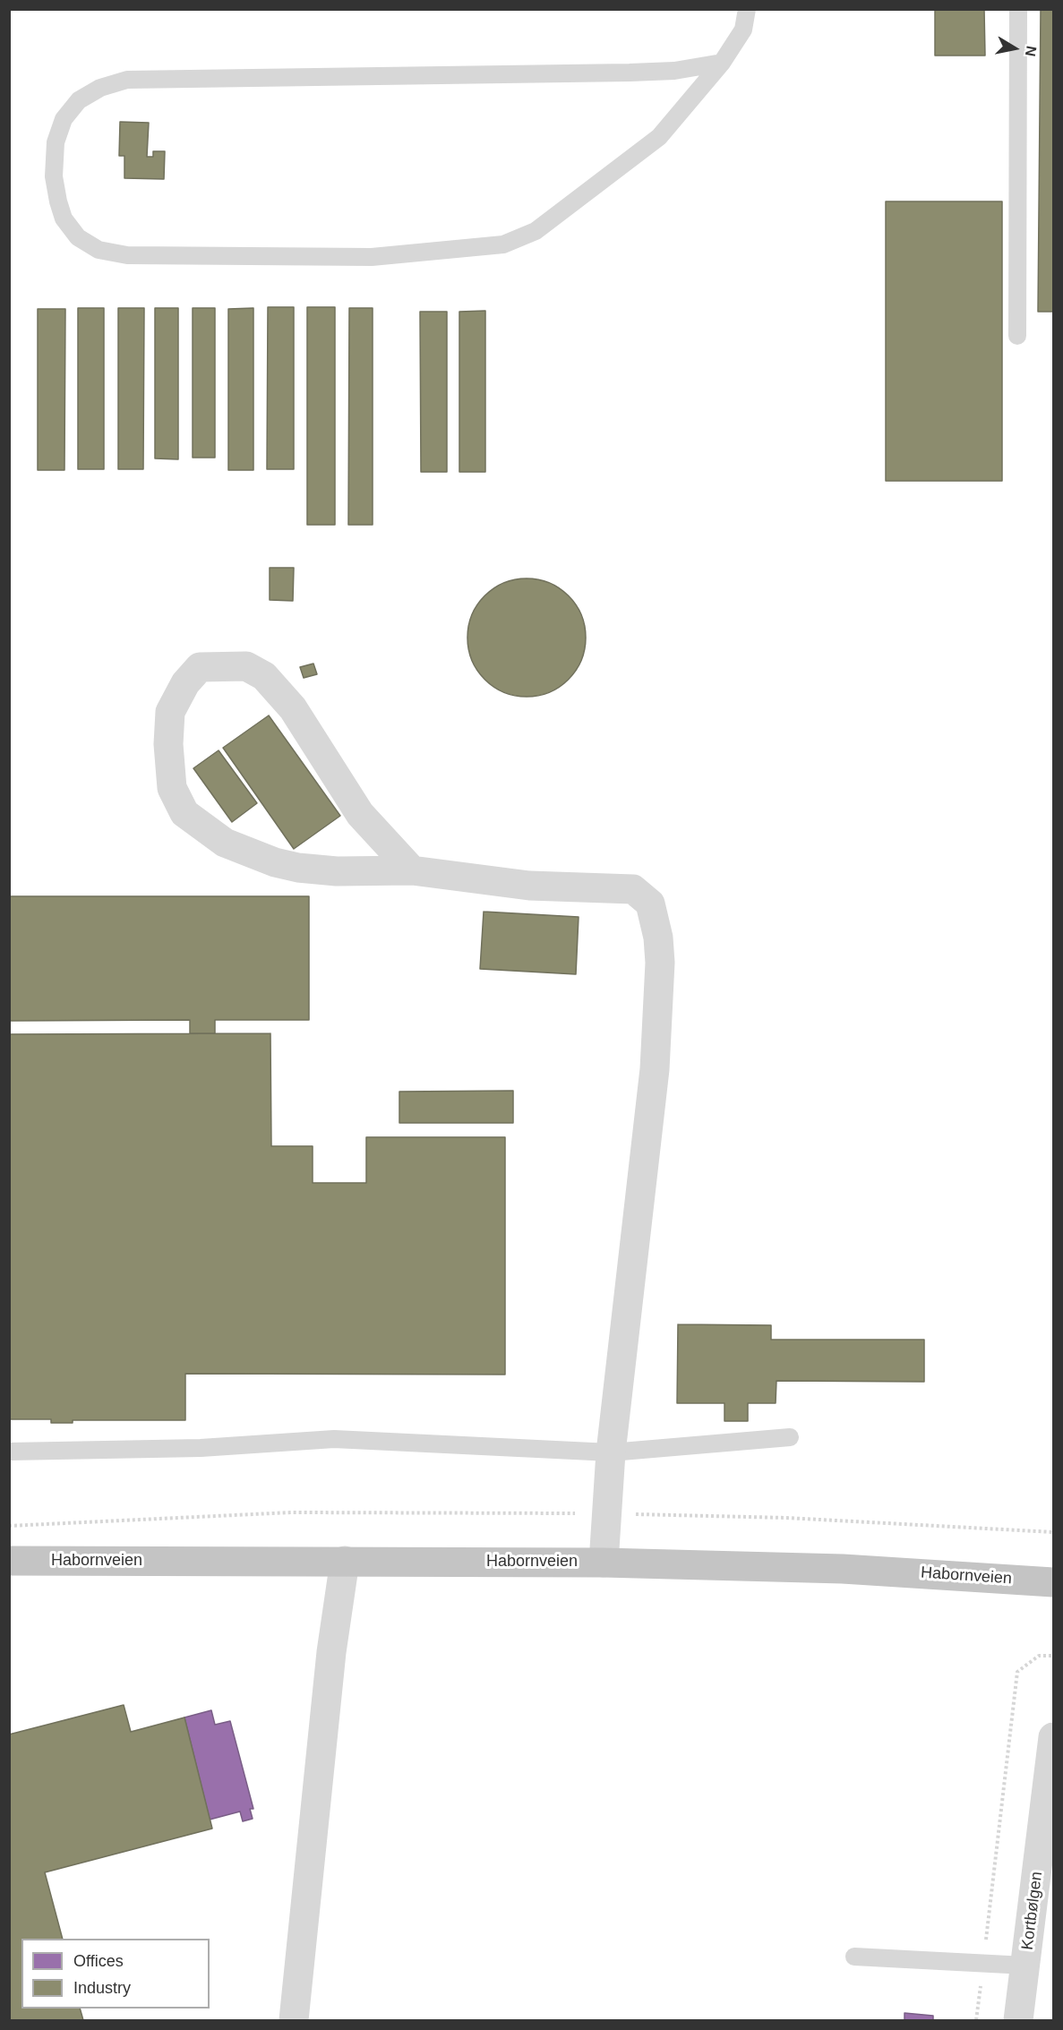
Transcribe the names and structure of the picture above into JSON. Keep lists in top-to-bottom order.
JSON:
{
  "streets": {
    "highway": ["Habornveien"],
    "street": ["Kortbølgen"]
  },
  "legend": ["Offices", "Industry"],
  "north": "right"
}
